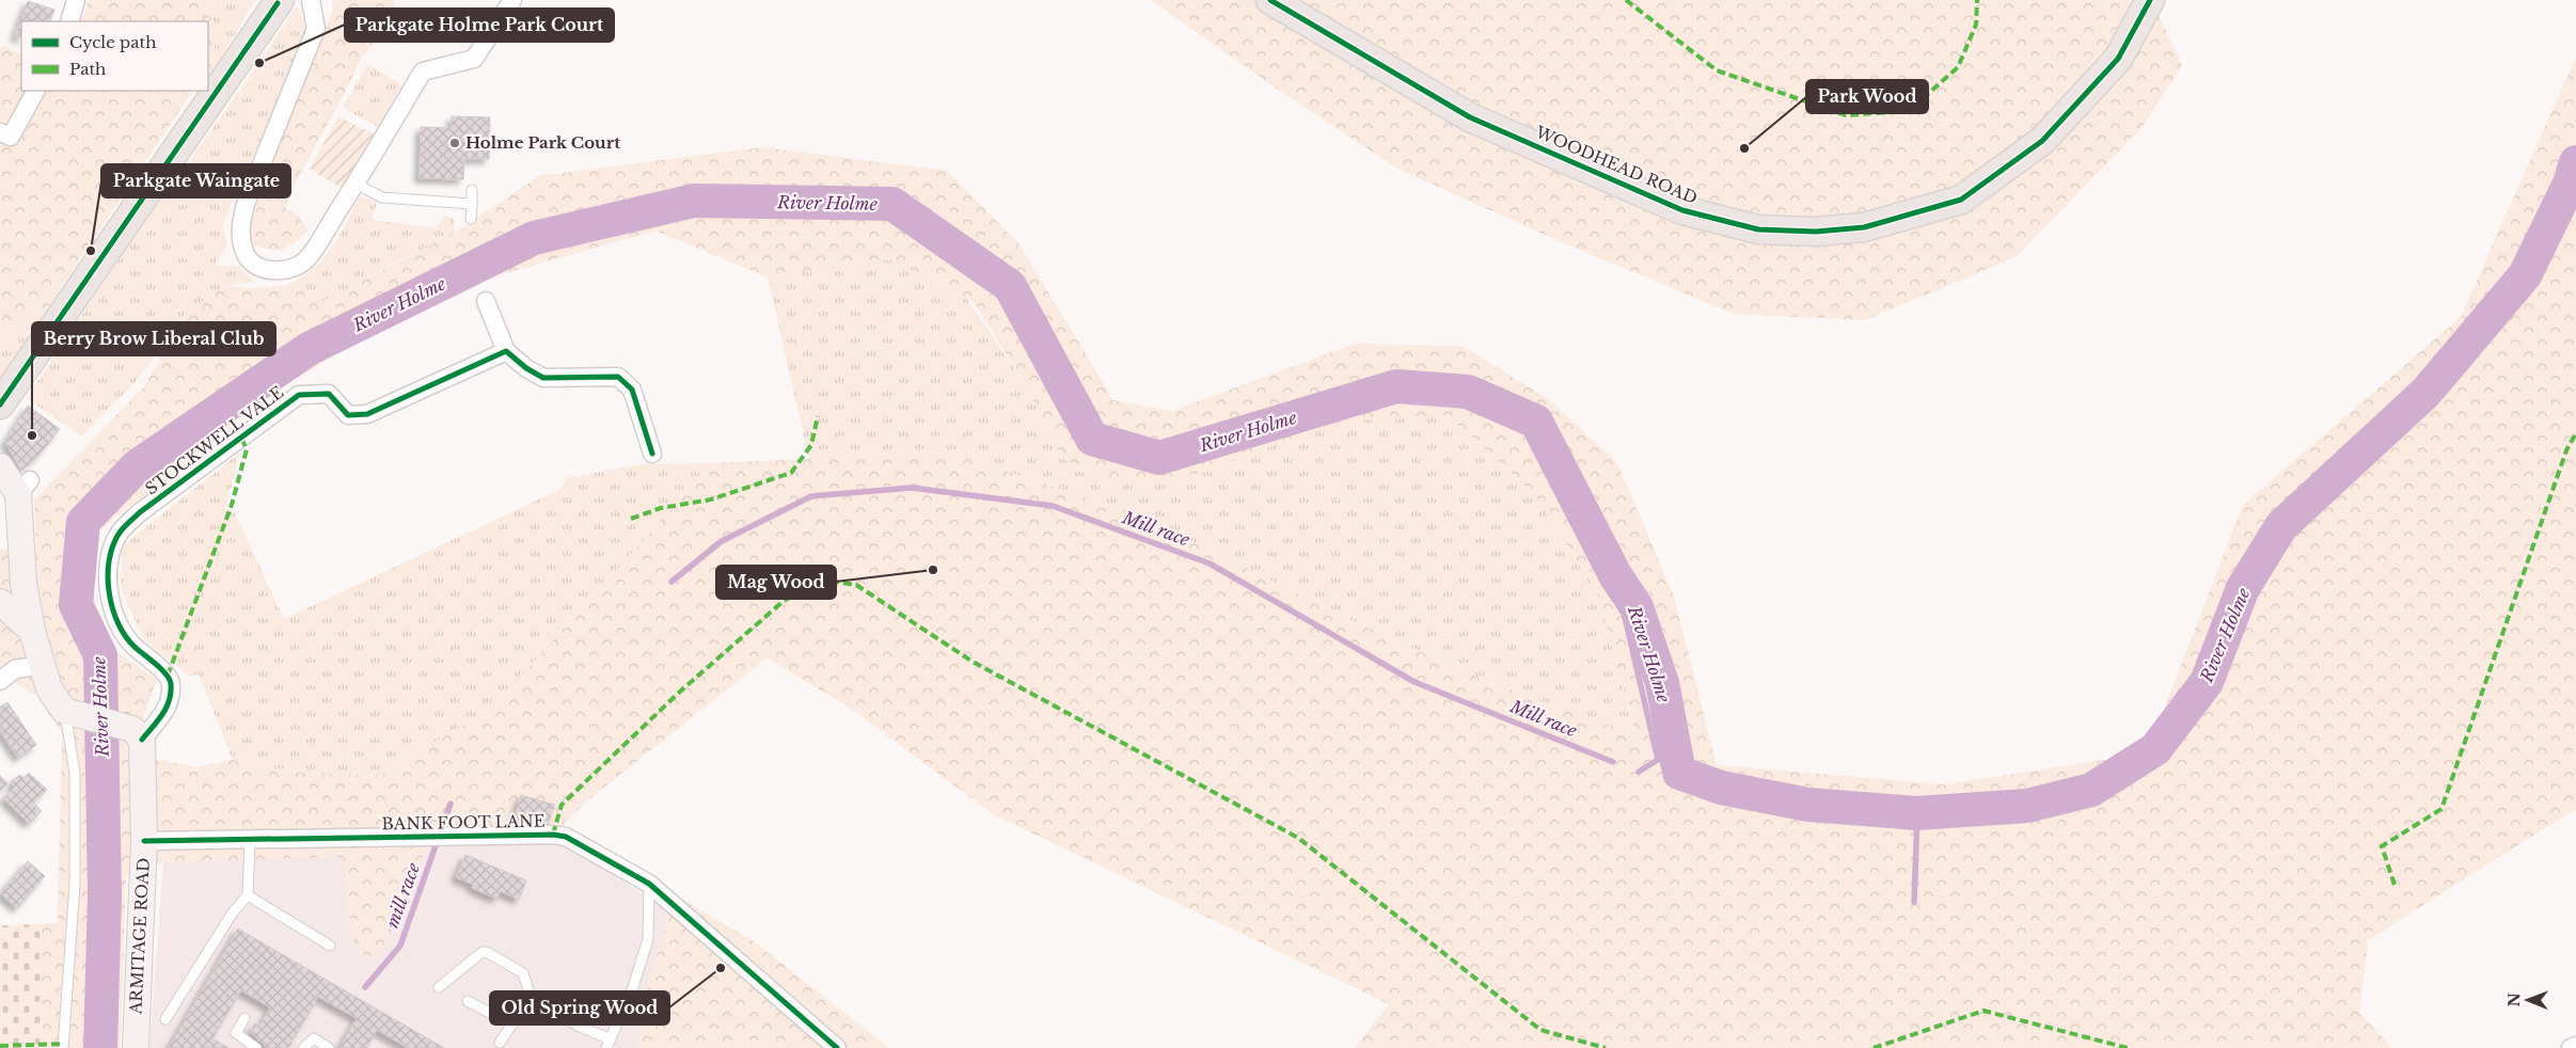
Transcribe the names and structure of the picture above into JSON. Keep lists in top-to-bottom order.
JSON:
{
  "streets": {
    "main road": ["WOODHEAD ROAD", "ARMITAGE ROAD"],
    "street": ["STOCKWELL VALE", "BANK FOOT LANE"]
  },
  "crossings": [
    ["STOCKWELL VALE", "ARMITAGE ROAD"],
    ["BANK FOOT LANE", "ARMITAGE ROAD"]
  ],
  "water": ["River Holme", "Mill race", "mill race"],
  "places": [
    "Parkgate Holme Park Court",
    "Holme Park Court",
    "Park Wood",
    "Parkgate Waingate",
    "Berry Brow Liberal Club",
    "Mag Wood",
    "Old Spring Wood"
  ],
  "legend": ["Cycle path", "Path"],
  "north": "left"
}
